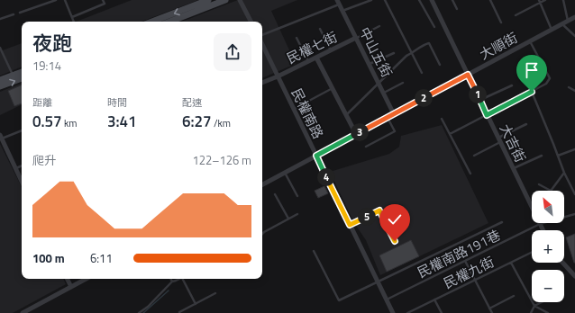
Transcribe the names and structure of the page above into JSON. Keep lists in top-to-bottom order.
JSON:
{
  "streets": {
    "street": [
      "大順街",
      "民權七街",
      "中山五街",
      "民權南路",
      "大吉街"
    ],
    "lane": ["民權南路191巷", "民權九街"]
  },
  "crossings": [
    ["大順街", "中山五街"],
    ["大順街", "民權南路"],
    ["大順街", "大吉街"],
    ["民權七街", "中山五街"],
    ["民權七街", "民權南路"],
    ["民權南路", "民權南路191巷"],
    ["大吉街", "民權南路191巷"]
  ],
  "north": "top left",
  "page": {
    "heading": ["夜跑", "19:14"],
    "stats": [
      ["距離", "0.57 km"],
      ["時間", "3:41"],
      ["配速", "6:27 /km"]
    ],
    "pins": [
      "1",
      "2",
      "3",
      "4",
      "5"
    ],
    "chart": ["爬升", "122–126 m"],
    "map_buttons": ["+", "−"],
    "list": [
      {
        "name": "100 m",
        "note": "6:11"
      }
    ]
  }
}
